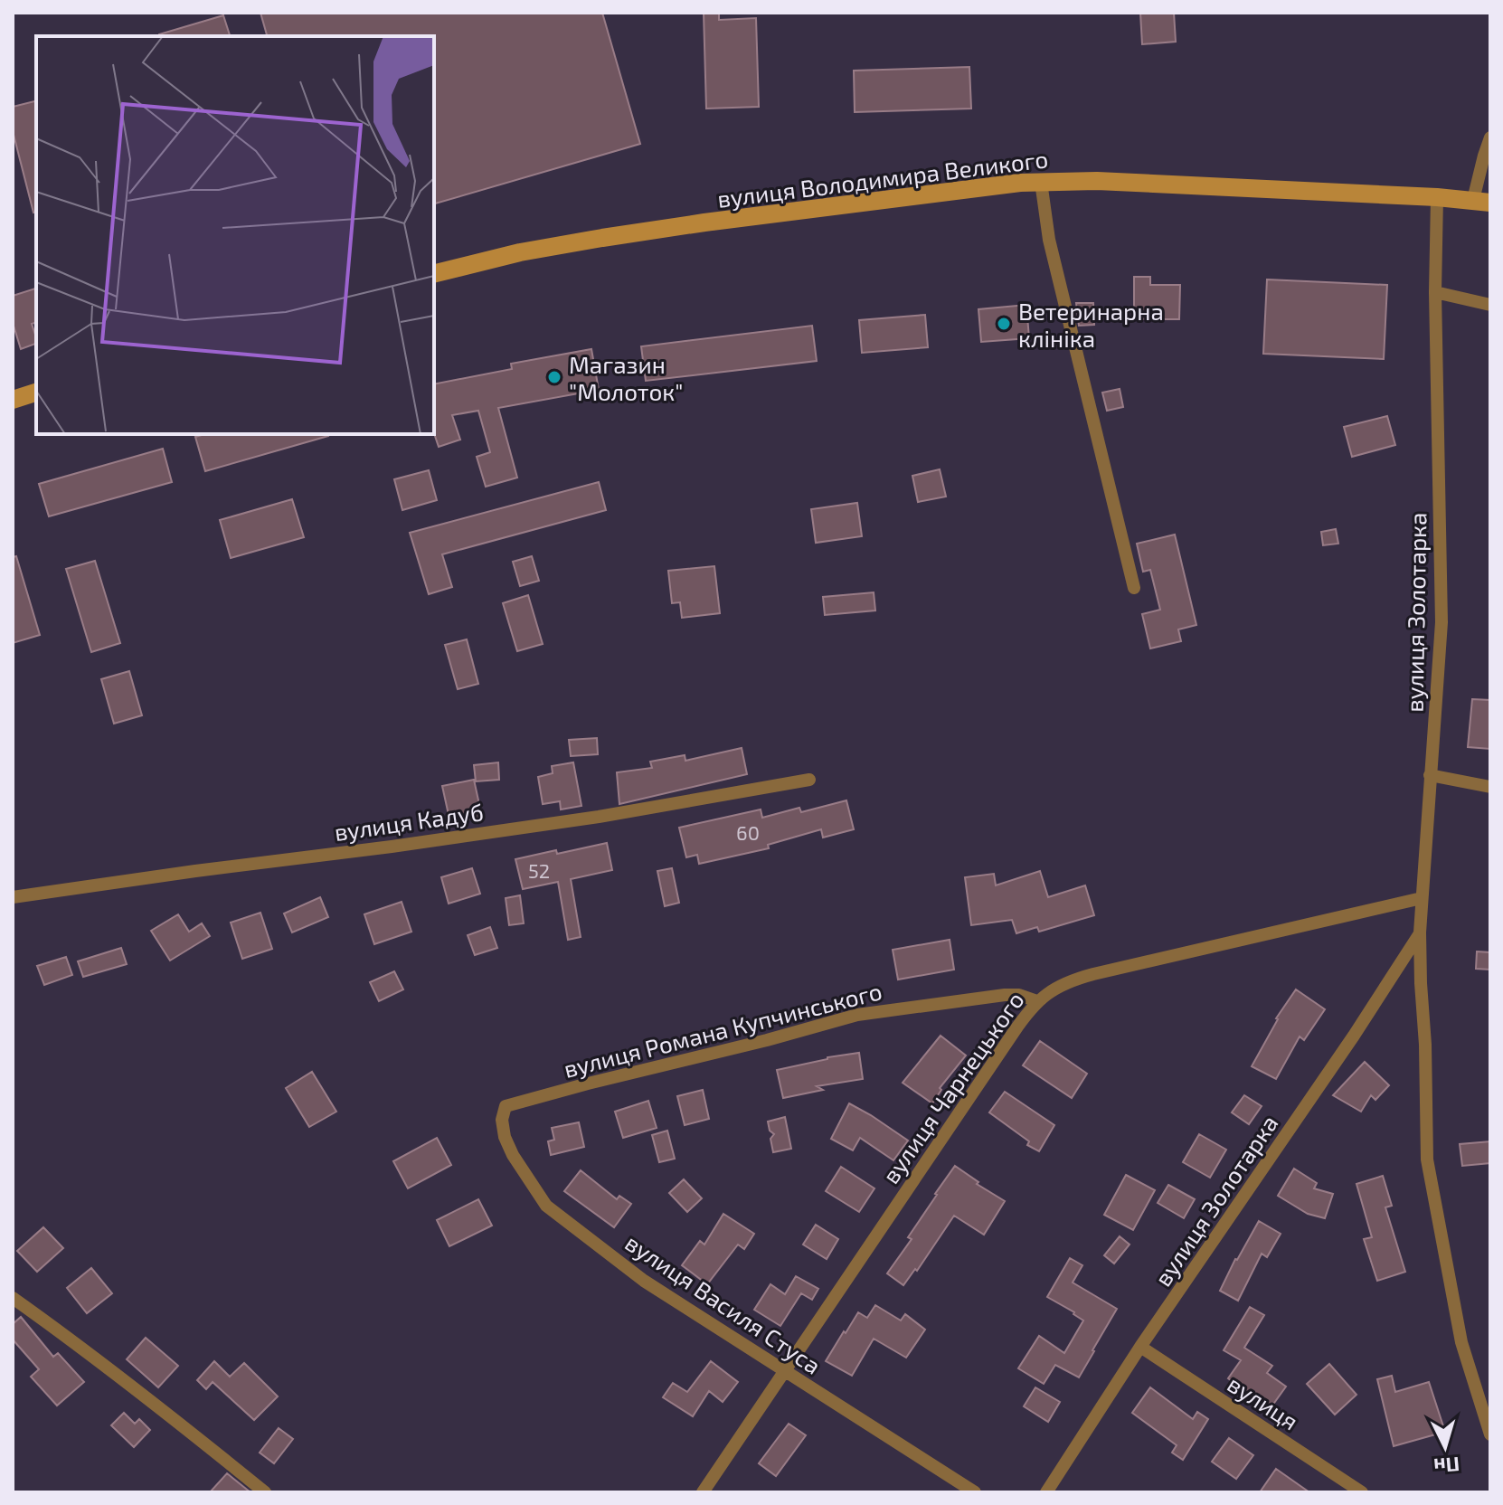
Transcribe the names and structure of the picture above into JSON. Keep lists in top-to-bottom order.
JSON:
{
  "streets": {
    "main road": ["вулиця Володимира Великого"],
    "street": [
      "вулиця Золотарка",
      "вулиця Кадуб",
      "вулиця Романа Купчинського",
      "вулиця Чарнецького",
      "вулиця Василя Стуса",
      "вулиця"
    ]
  },
  "crossings": [
    ["вулиця Володимира Великого", "вулиця Золотарка"],
    ["вулиця Золотарка", "вулиця Чарнецького"],
    ["вулиця Золотарка", "вулиця"],
    ["вулиця Романа Купчинського", "вулиця Чарнецького"],
    ["вулиця Романа Купчинського", "вулиця Василя Стуса"],
    ["вулиця Чарнецького", "вулиця Василя Стуса"]
  ],
  "places": ["Ветеринарна клініка", "Магазин \"Молоток\""],
  "house_numbers": ["60", "52"],
  "north": "bottom"
}
